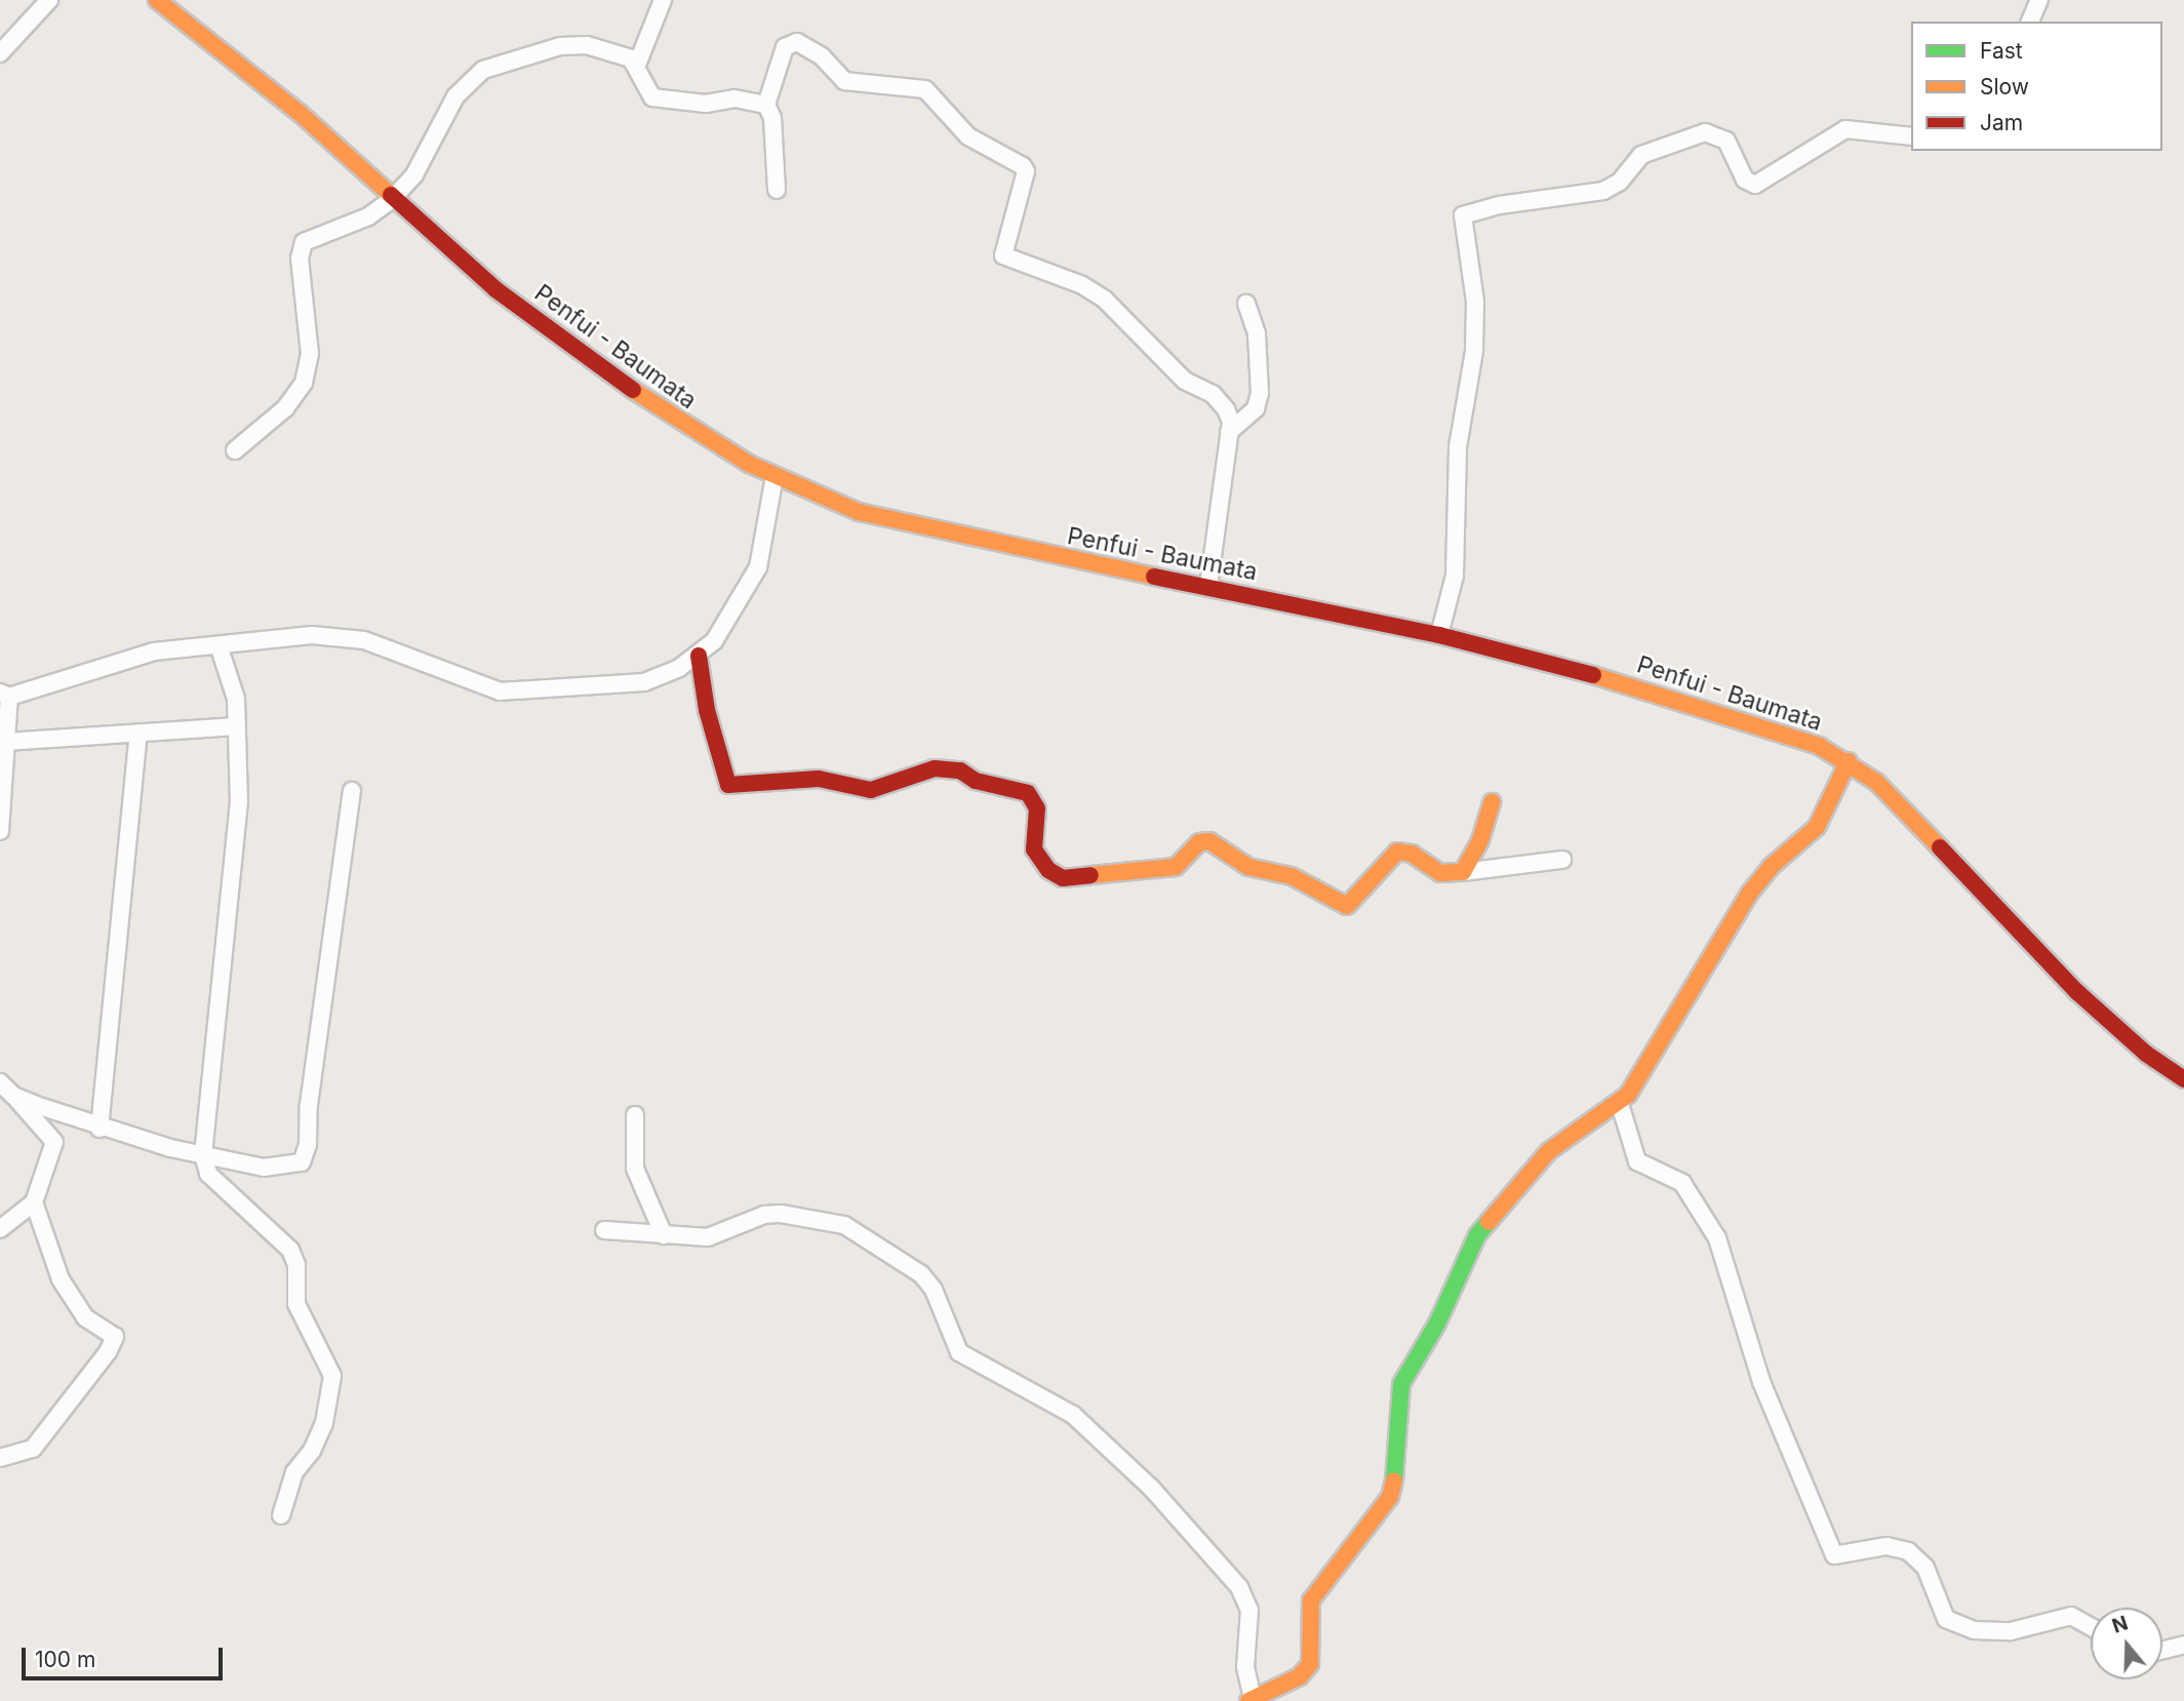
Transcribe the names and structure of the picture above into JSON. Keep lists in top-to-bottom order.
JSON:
{
  "streets": {
    "street": ["Penfui - Baumata"]
  },
  "legend": ["Fast", "Slow", "Jam"],
  "scale_bar": "100 m",
  "north": "top"
}
